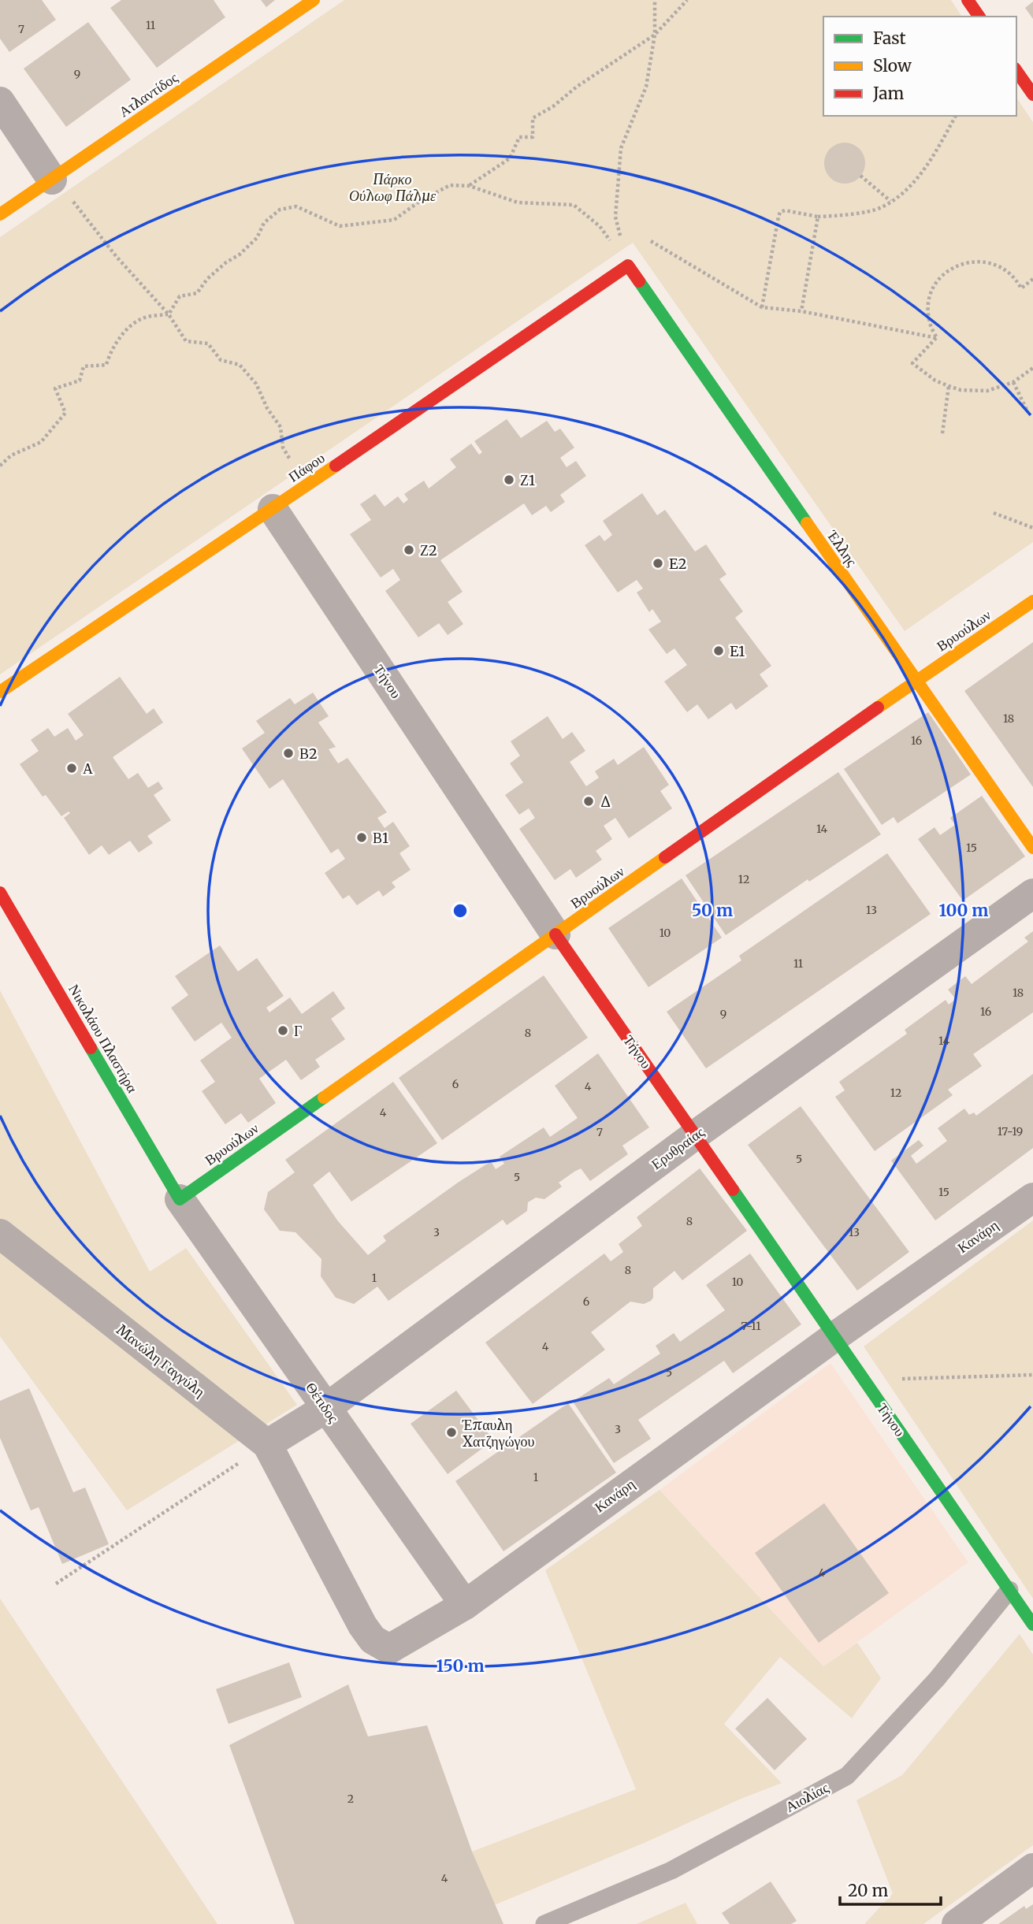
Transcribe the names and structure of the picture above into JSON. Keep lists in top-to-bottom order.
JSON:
{
  "streets": {
    "street": [
      "Ατλαντίδος",
      "Πάφου",
      "Έλλης",
      "Βρυούλων",
      "Τήνου",
      "Νικολάου Πλαστήρα",
      "Ερυθραίας",
      "Κανάρη",
      "Μανώλη Γαγγύλη",
      "Θέτιδος"
    ],
    "lane": ["Αιολίας"]
  },
  "crossings": [
    ["Πάφου", "Έλλης"],
    ["Πάφου", "Τήνου"],
    ["Έλλης", "Βρυούλων"],
    ["Βρυούλων", "Τήνου"],
    ["Βρυούλων", "Νικολάου Πλαστήρα"],
    ["Βρυούλων", "Θέτιδος"],
    ["Τήνου", "Ερυθραίας"],
    ["Τήνου", "Κανάρη"],
    ["Τήνου", "Αιολίας"],
    ["Νικολάου Πλαστήρα", "Θέτιδος"],
    ["Ερυθραίας", "Θέτιδος"],
    ["Κανάρη", "Μανώλη Γαγγύλη"],
    ["Κανάρη", "Θέτιδος"]
  ],
  "parks": ["Πάρκο Ούλωφ Πάλμε"],
  "places": [
    "Ζ1",
    "Ζ2",
    "E2",
    "E1",
    "Β2",
    "Α",
    "Δ",
    "Β1",
    "Γ",
    "Έπαυλη Χατζηγώγου"
  ],
  "house_numbers": [
    "11",
    "7",
    "9",
    "18",
    "16",
    "14",
    "15",
    "12",
    "13",
    "10",
    "11",
    "18",
    "16",
    "9",
    "8",
    "14",
    "6",
    "4",
    "12",
    "4",
    "17-19",
    "7",
    "5",
    "5",
    "15",
    "8",
    "3",
    "13",
    "8",
    "1",
    "10",
    "6",
    "7-11",
    "4",
    "5",
    "3",
    "1",
    "4",
    "2",
    "4"
  ],
  "legend": ["Fast", "Slow", "Jam"],
  "scale_bar": "20 m",
  "rings": ["50 m", "100 m", "150 m"]
}
